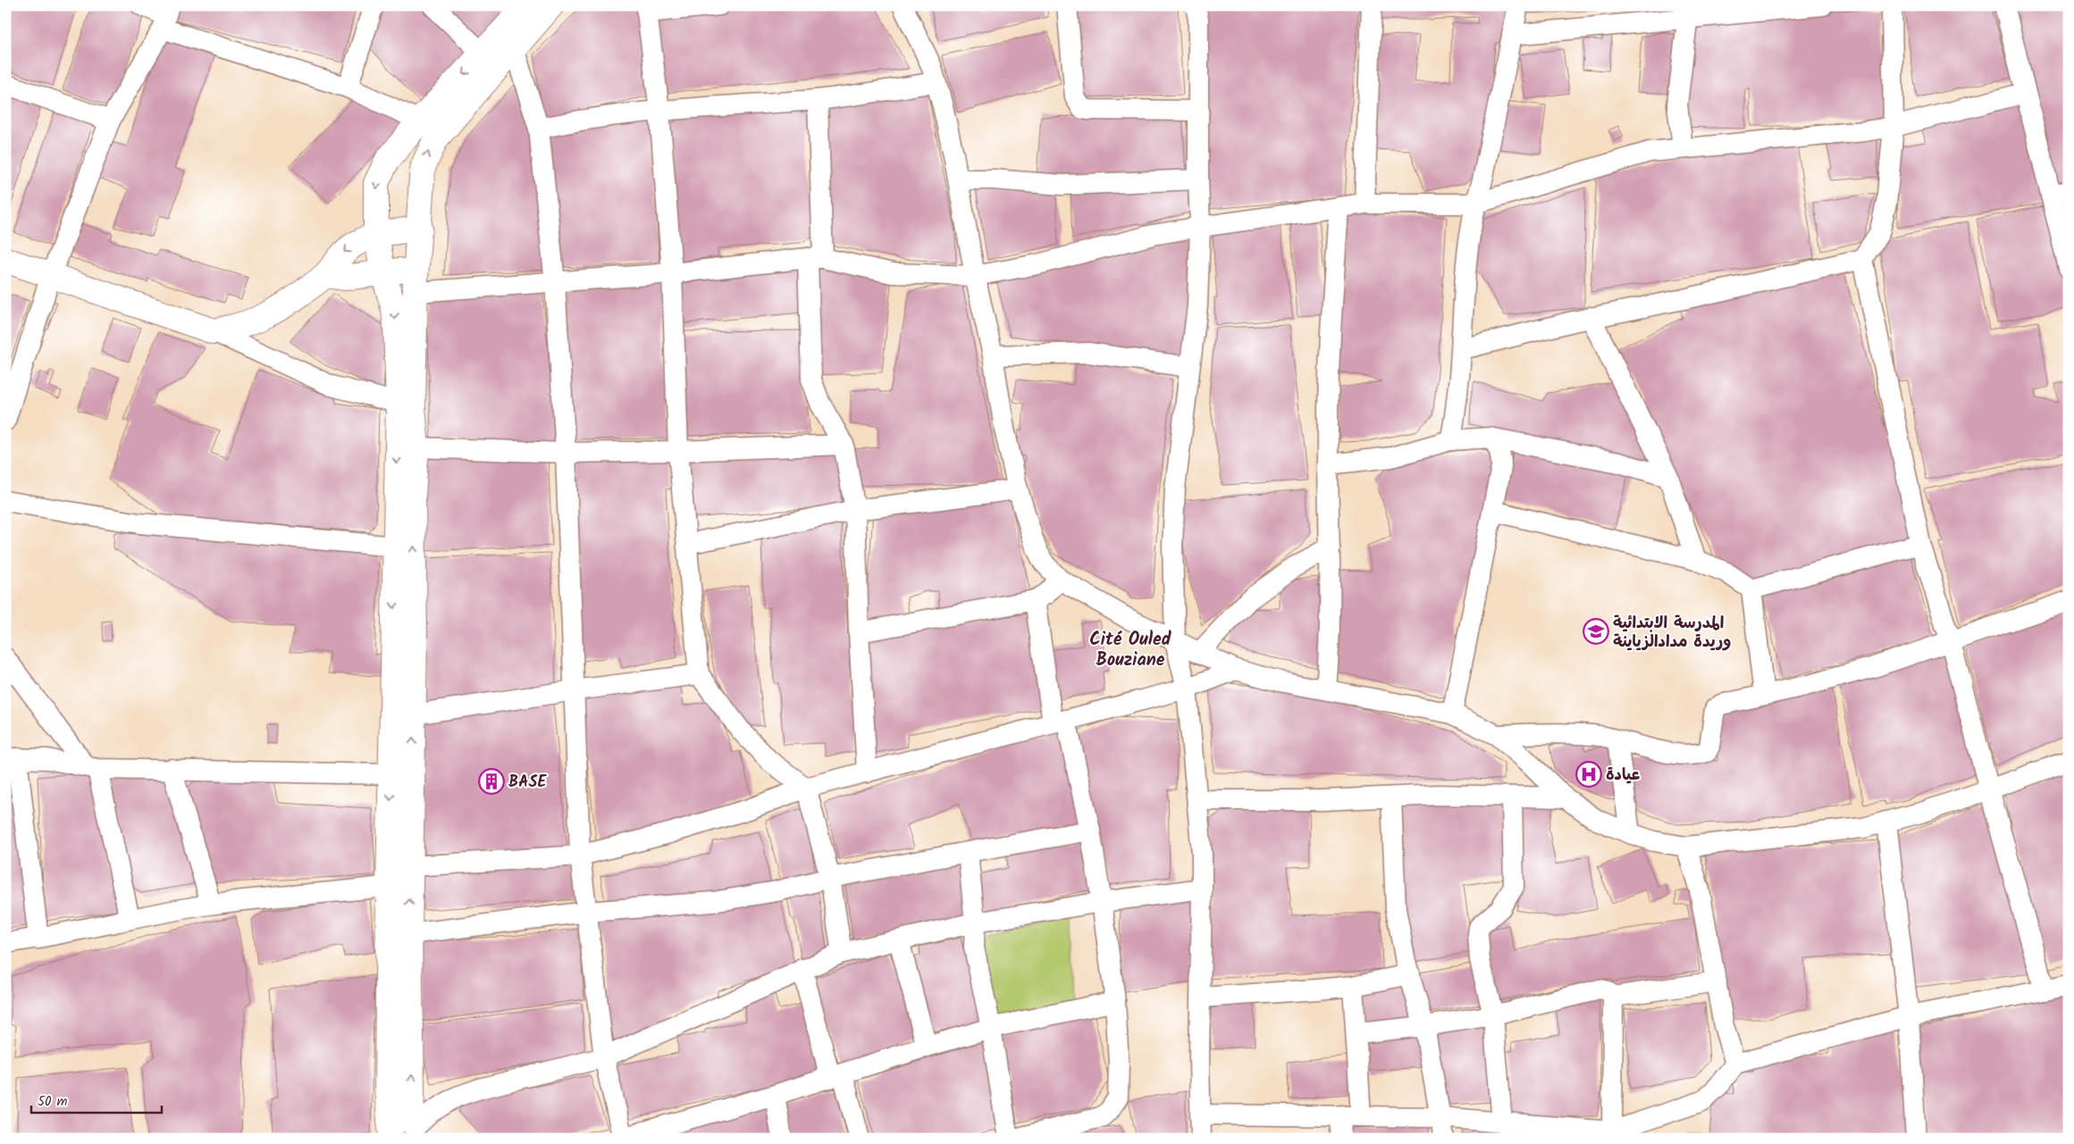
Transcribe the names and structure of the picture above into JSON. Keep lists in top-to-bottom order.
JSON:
{
  "districts": ["Cité Ouled Bouziane"],
  "places": {
    "school or university": ["المدرسة الابتدائية وريدة مدادالزياينة"],
    "hospital": ["عيادة"],
    "building": ["BASE"]
  },
  "scale_bar": "50 m"
}
